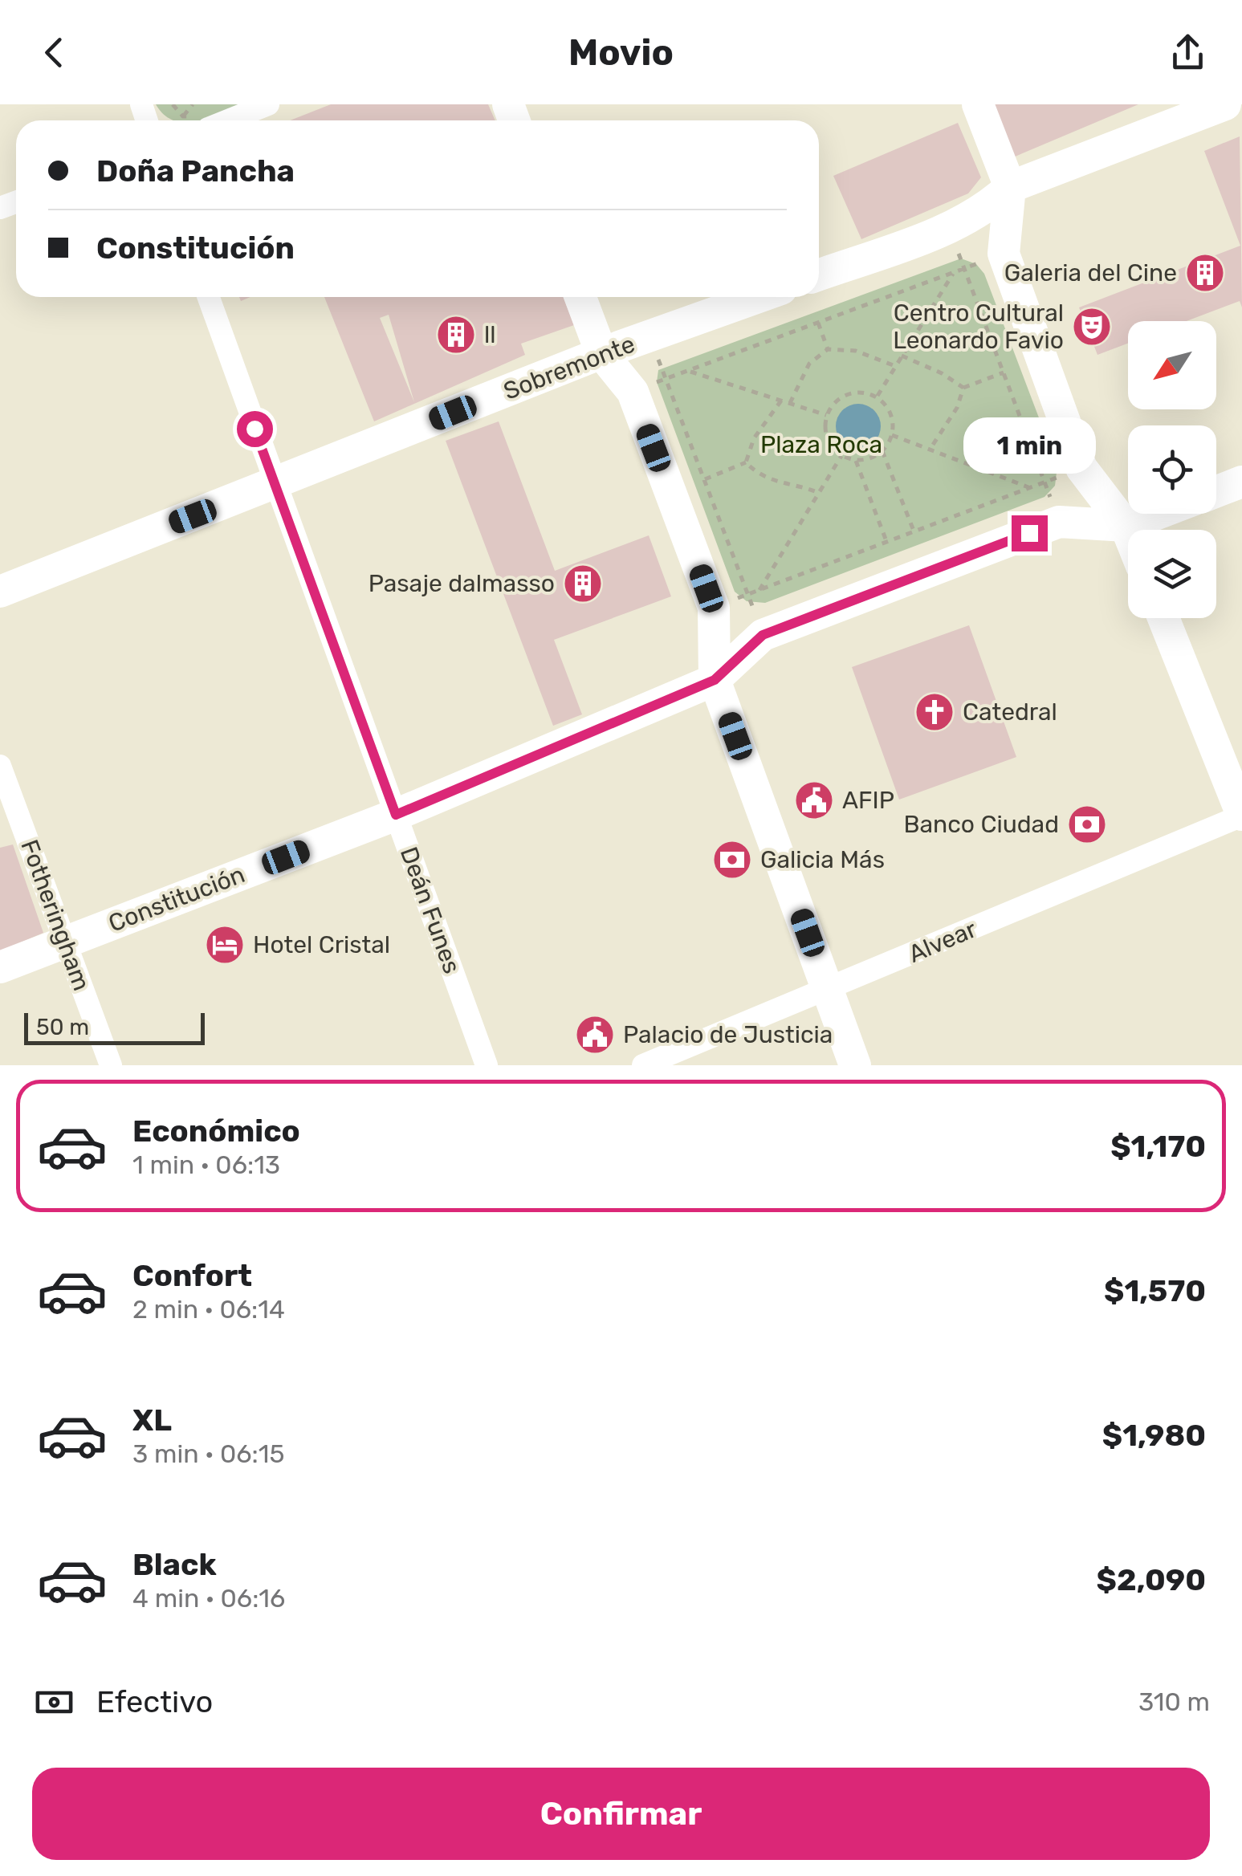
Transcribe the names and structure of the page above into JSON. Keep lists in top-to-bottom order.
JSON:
{
  "streets": {
    "main road": ["Sobremonte", "Constitución"],
    "street": ["Deán Funes", "Fotheringham", "Alvear"]
  },
  "crossings": [
    ["Sobremonte", "Deán Funes"],
    ["Constitución", "Deán Funes"],
    ["Constitución", "Fotheringham"]
  ],
  "parks": ["Plaza Roca"],
  "places": {
    "building": ["Galeria del Cine", "ll", "Pasaje dalmasso"],
    "theatre": ["Centro Cultural Leonardo Favio"],
    "church": ["Catedral"],
    "public building": ["AFIP", "Palacio de Justicia"],
    "bank": ["Banco Ciudad", "Galicia Más"],
    "hotel": ["Hotel Cristal"]
  },
  "scale_bar": "50 m",
  "north": "bottom left",
  "page": {
    "header": "Movio",
    "banner": ["Doña Pancha", "Constitución"],
    "bubble": "1 min",
    "scale": "50 m",
    "list": [
      {
        "name": "Económico",
        "note": "1 min · 06:13",
        "value": "$1,170"
      },
      {
        "name": "Confort",
        "note": "2 min · 06:14",
        "value": "$1,570"
      },
      {
        "name": "XL",
        "note": "3 min · 06:15",
        "value": "$1,980"
      },
      {
        "name": "Black",
        "note": "4 min · 06:16",
        "value": "$2,090"
      }
    ],
    "pay": ["Efectivo", "310 m"],
    "buttons": "Confirmar"
  }
}
